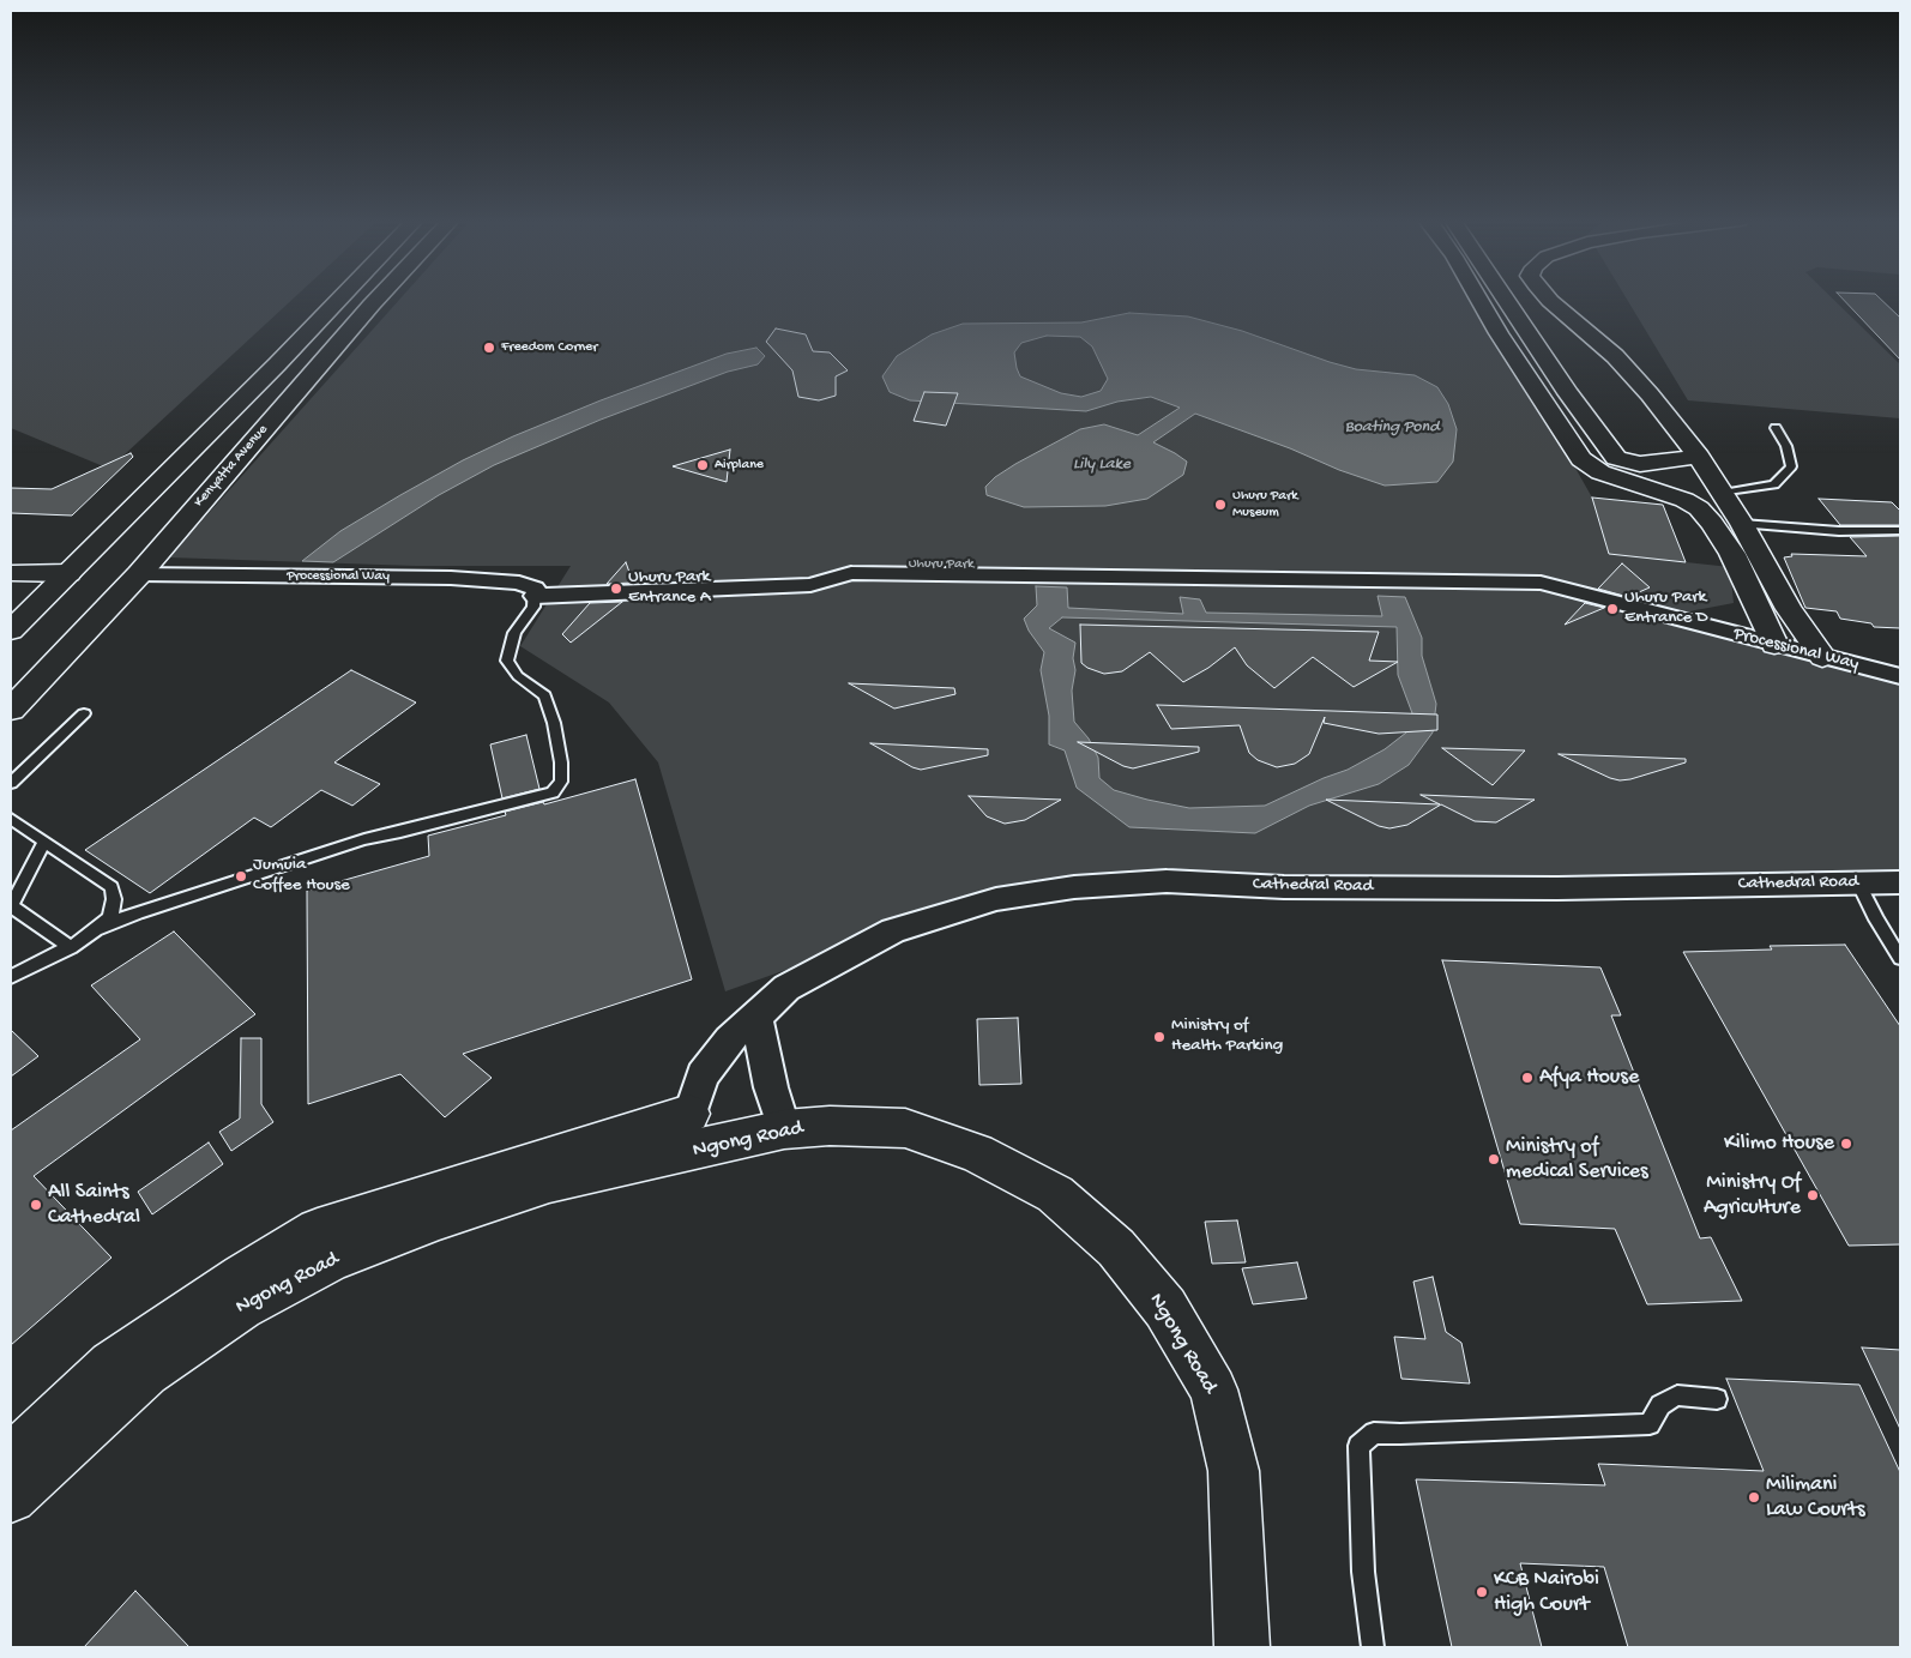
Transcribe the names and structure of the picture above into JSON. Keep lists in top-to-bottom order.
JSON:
{
  "streets": {
    "main road": ["Kenyatta Avenue", "Ngong Road"],
    "street": ["Processional Way", "Cathedral Road"]
  },
  "crossings": [
    ["Kenyatta Avenue", "Processional Way"],
    ["Cathedral Road", "Ngong Road"]
  ],
  "water": ["Boating Pond", "Lily Lake"],
  "parks": ["Uhuru Park"],
  "places": [
    "Freedom Corner",
    "Airplane",
    "Uhuru Park Museum",
    "Uhuru Park Entrance A",
    "Uhuru Park Entrance D",
    "Jumuia Coffee House",
    "Ministry of Health Parking",
    "Afya House",
    "Kilimo House",
    "Ministry of medical Services",
    "Ministry Of Agriculture",
    "All Saints Cathedral",
    "Milimani Law Courts",
    "KCB Nairobi High Court"
  ]
}
